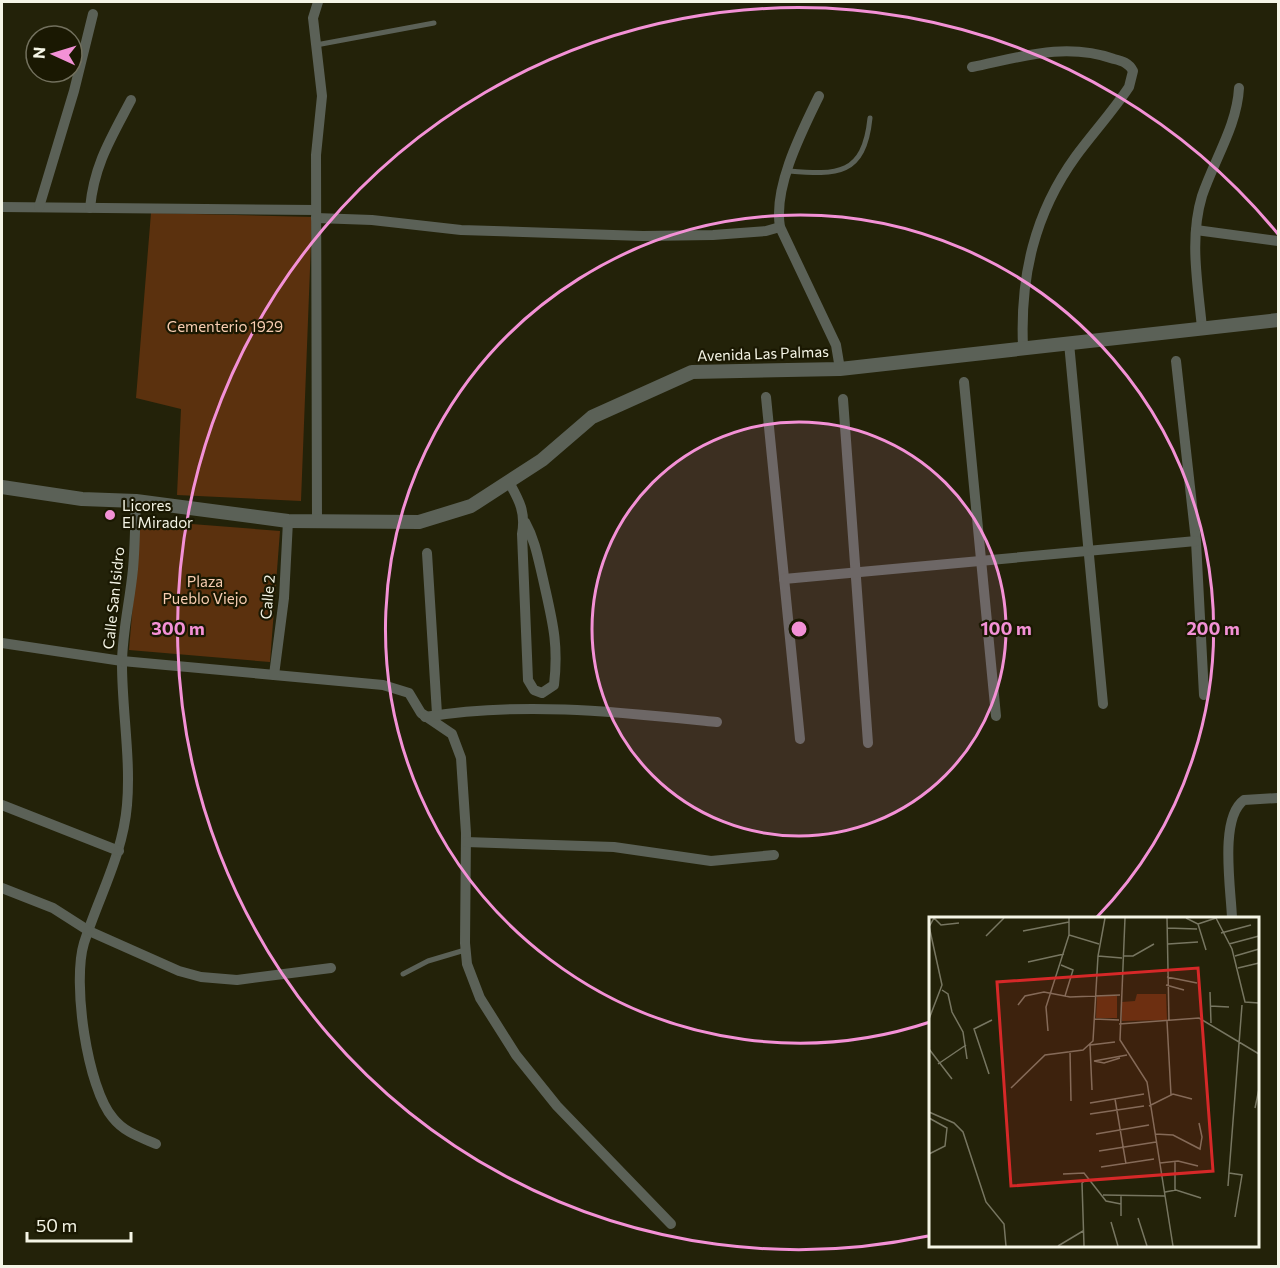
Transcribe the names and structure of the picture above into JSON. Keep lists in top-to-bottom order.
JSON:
{
  "streets": {
    "street": ["Avenida Las Palmas", "Calle 2", "Calle San Isidro"]
  },
  "crossings": [
    ["Avenida Las Palmas", "Calle 2"],
    ["Avenida Las Palmas", "Calle San Isidro"]
  ],
  "parks": ["Cementerio 1929", "Plaza Pueblo Viejo"],
  "places": ["Licores El Mirador"],
  "scale_bar": "50 m",
  "north": "left",
  "rings": ["100 m", "200 m", "300 m"]
}
